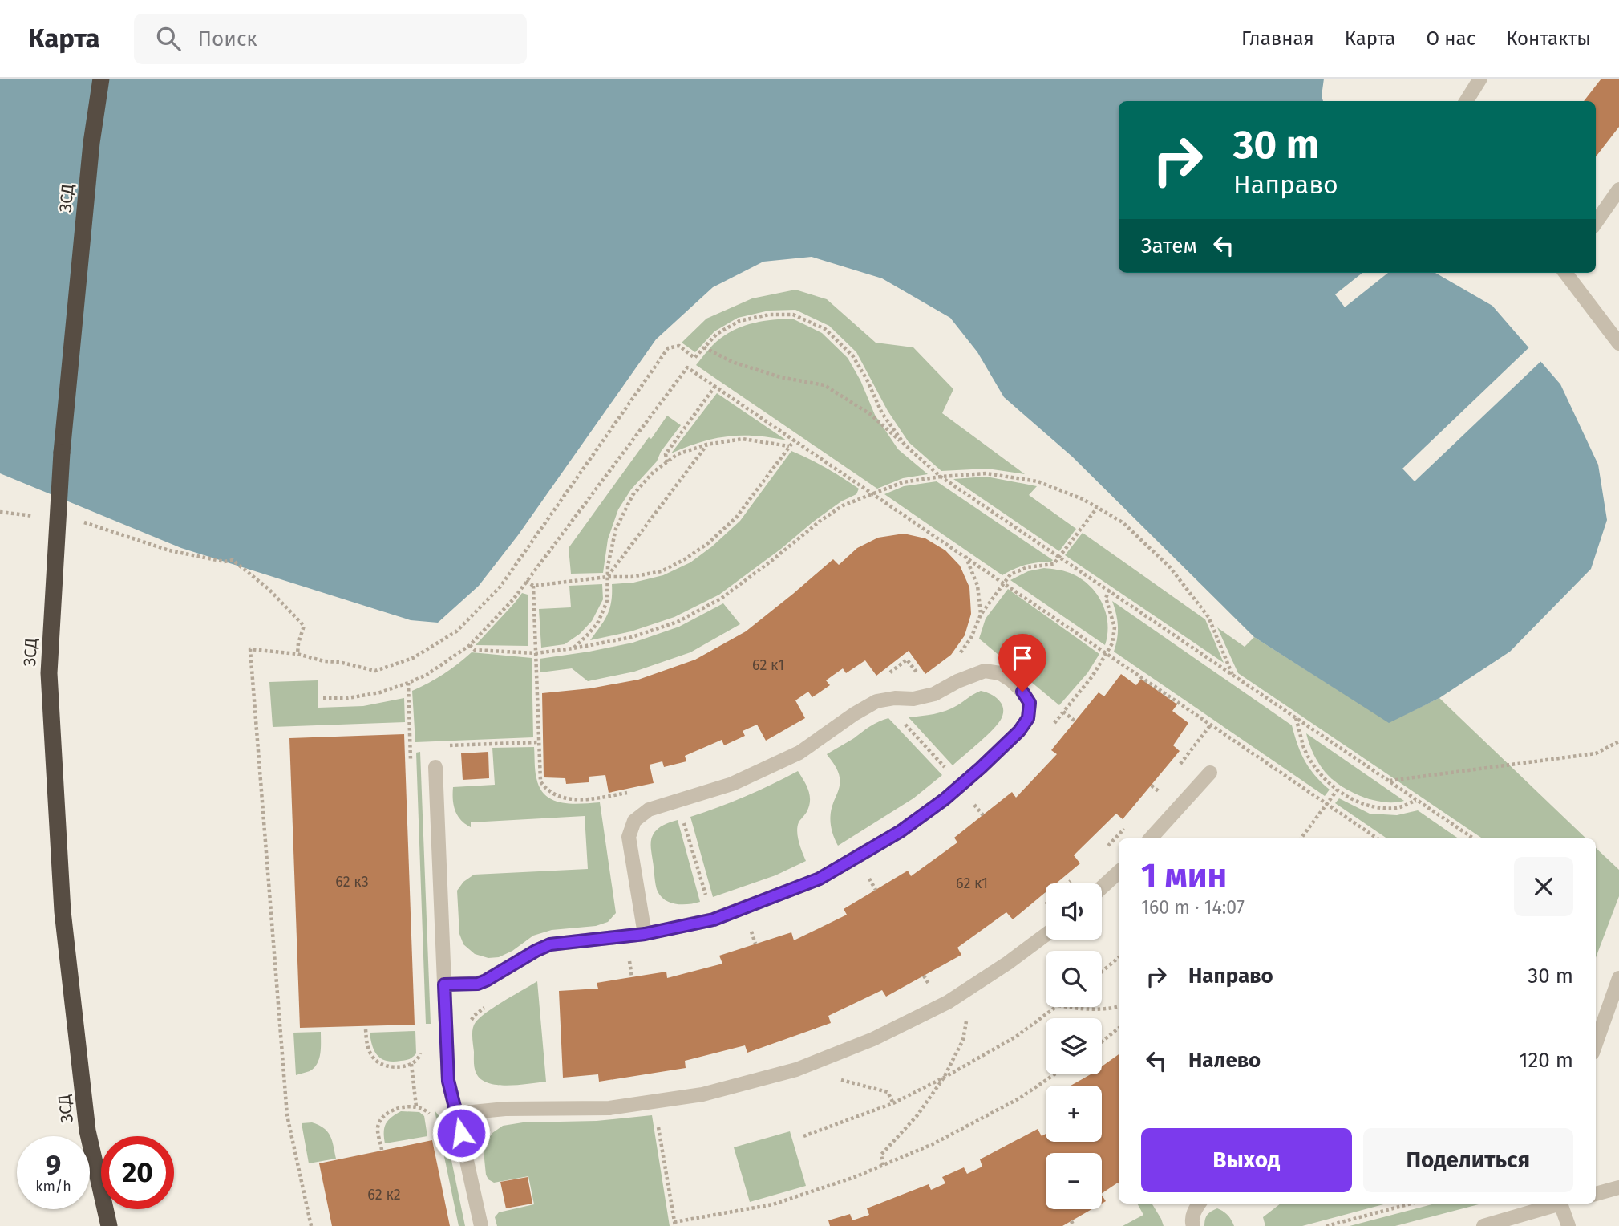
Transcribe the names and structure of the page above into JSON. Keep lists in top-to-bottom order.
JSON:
{
  "streets": {
    "highway": ["ЗСД"]
  },
  "house_numbers": [
    "62 к1",
    "62 к3",
    "62 к1",
    "62 к2"
  ],
  "page": {
    "header": "Карта",
    "search": "Поиск",
    "nav": [
      "Главная",
      "Карта",
      "О нас",
      "Контакты"
    ],
    "turn": ["30 m", "Направо"],
    "then": "Затем",
    "heading": ["1 мин", "160 m · 14:07"],
    "map_buttons": ["+", "−"],
    "list": [
      {
        "name": "Направо",
        "value": "30 m"
      },
      {
        "name": "Налево",
        "value": "120 m"
      }
    ],
    "buttons": ["Выход", "Поделиться"],
    "speed": "9 km/h",
    "limit": "20"
  }
}
